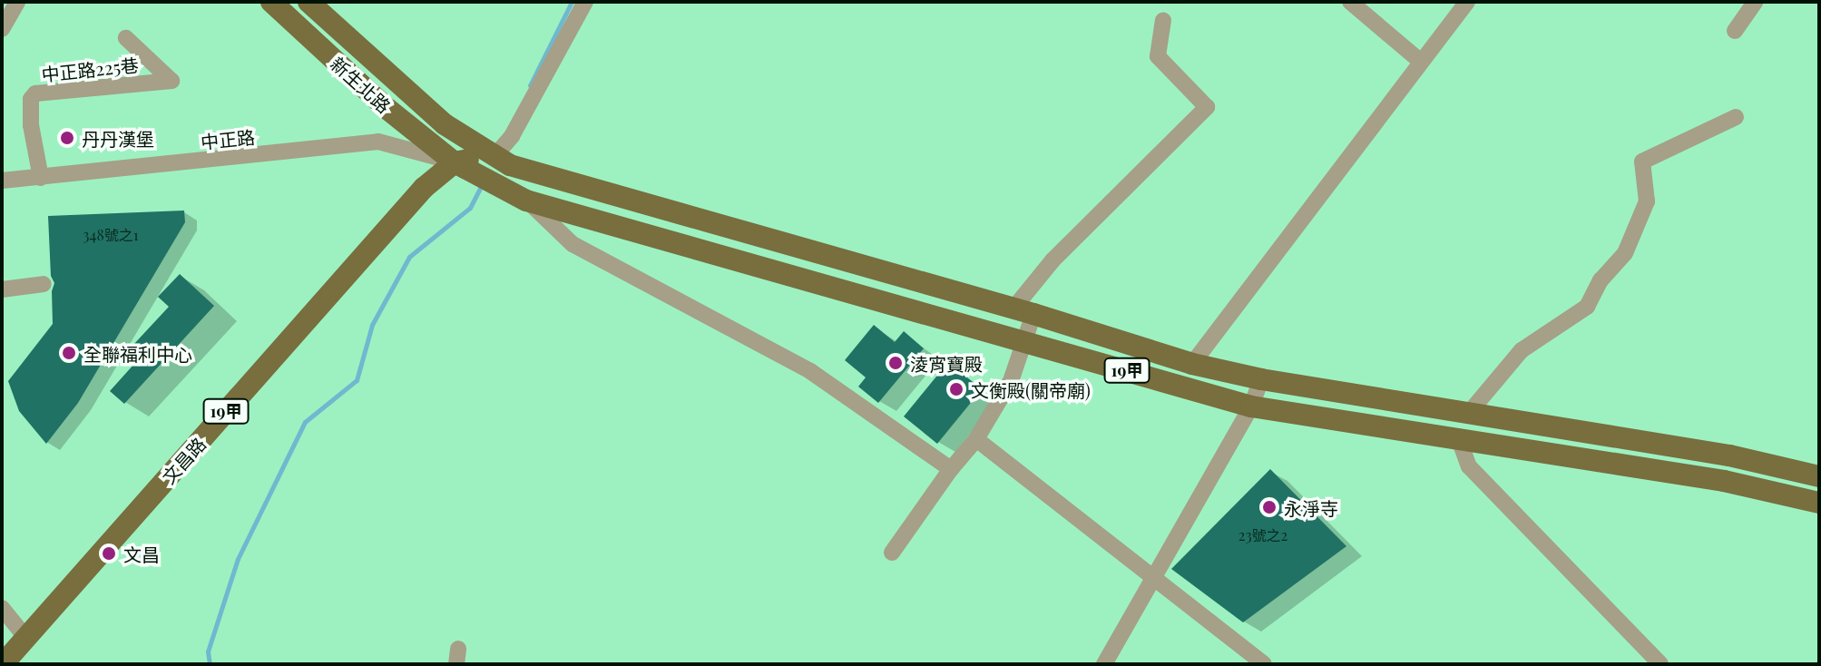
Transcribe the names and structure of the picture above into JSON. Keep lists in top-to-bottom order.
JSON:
{
  "streets": {
    "main road": ["新生北路", "19甲", "文昌路"],
    "street": ["中正路225巷", "中正路"]
  },
  "crossings": [
    ["中正路225巷", "中正路"],
    ["新生北路", "中正路"],
    ["新生北路", "19甲"],
    ["新生北路", "文昌路"],
    ["中正路", "19甲"],
    ["中正路", "文昌路"],
    ["19甲", "文昌路"]
  ],
  "places": [
    "丹丹漢堡",
    "全聯福利中心",
    "淩宵寶殿",
    "文衡殿(關帝廟)",
    "永淨寺",
    "文昌"
  ],
  "house_numbers": ["348號之1", "23號之2"]
}
